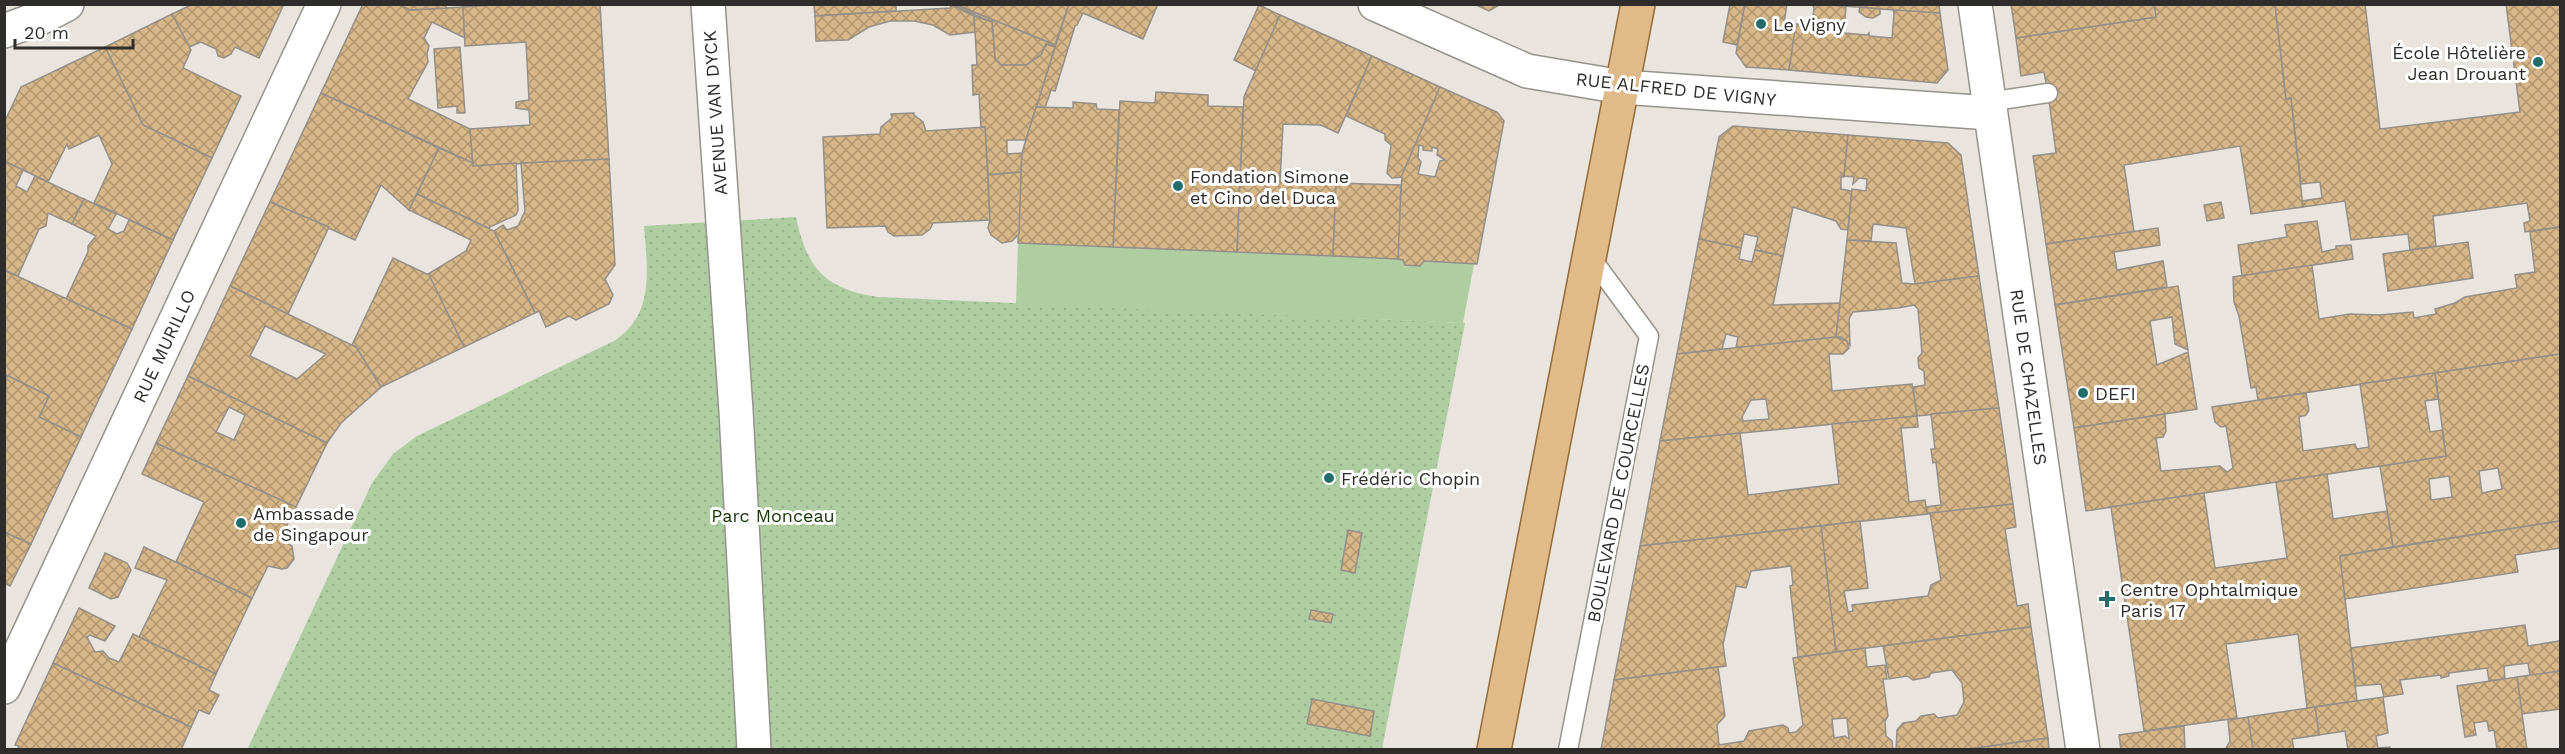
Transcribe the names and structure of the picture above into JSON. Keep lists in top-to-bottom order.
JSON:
{
  "streets": {
    "street": [
      "RUE ALFRED DE VIGNY",
      "AVENUE VAN DYCK",
      "RUE MURILLO",
      "RUE DE CHAZELLES"
    ],
    "lane": ["BOULEVARD DE COURCELLES"]
  },
  "crossings": [
    ["RUE ALFRED DE VIGNY", "RUE DE CHAZELLES"]
  ],
  "parks": ["Parc Monceau"],
  "places": {
    "other": [
      "Le Vigny",
      "École Hôtelière Jean Drouant",
      "Fondation Simone et Cino del Duca",
      "DEFI",
      "Frédéric Chopin",
      "Ambassade de Singapour"
    ],
    "health": ["Centre Ophtalmique Paris 17"]
  },
  "scale_bar": "20 m"
}
